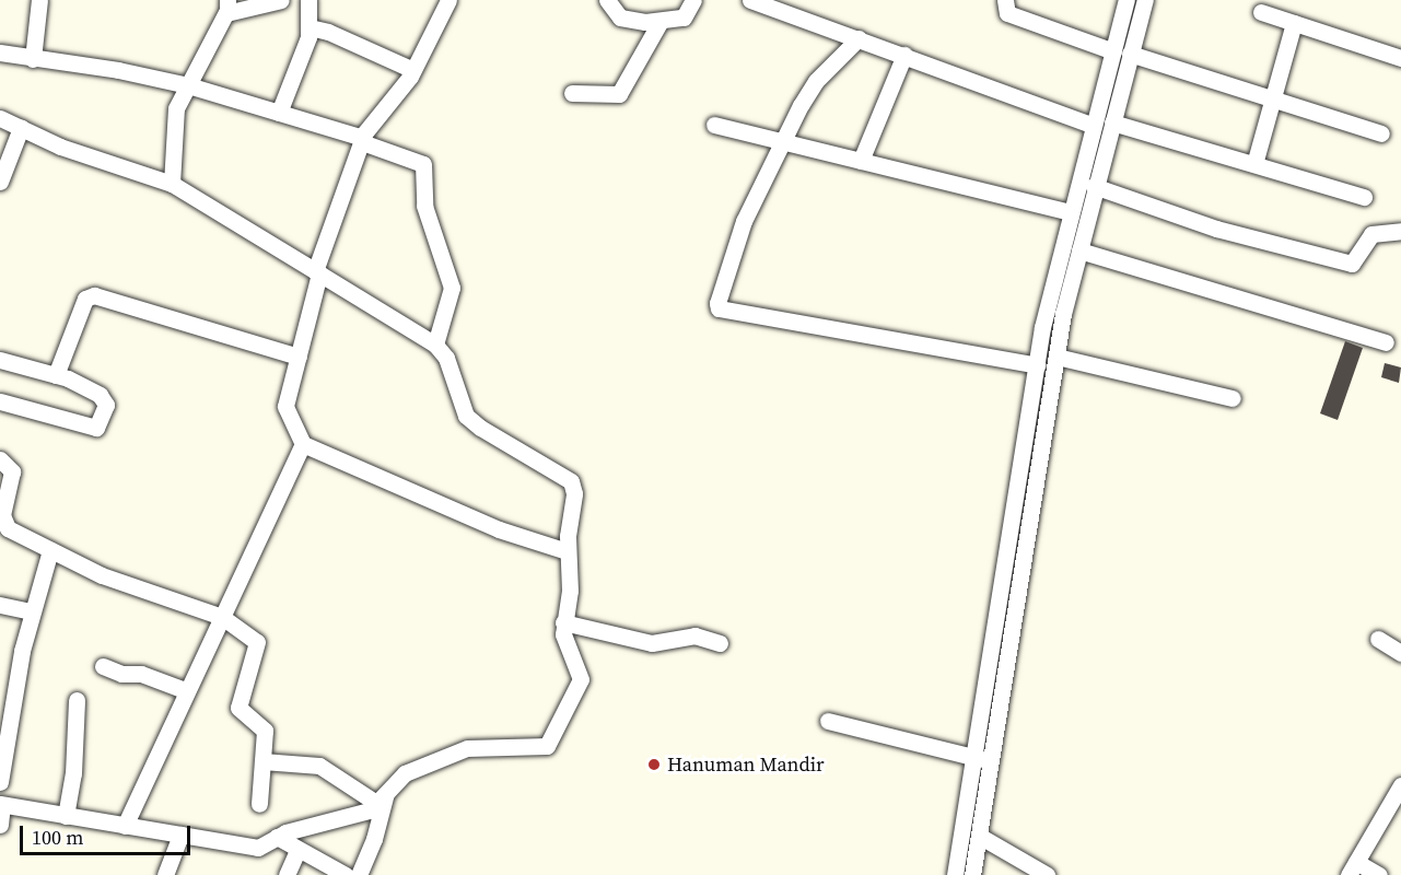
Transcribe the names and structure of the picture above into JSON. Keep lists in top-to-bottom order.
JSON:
{
  "places": ["Hanuman Mandir"],
  "scale_bar": "100 m"
}
